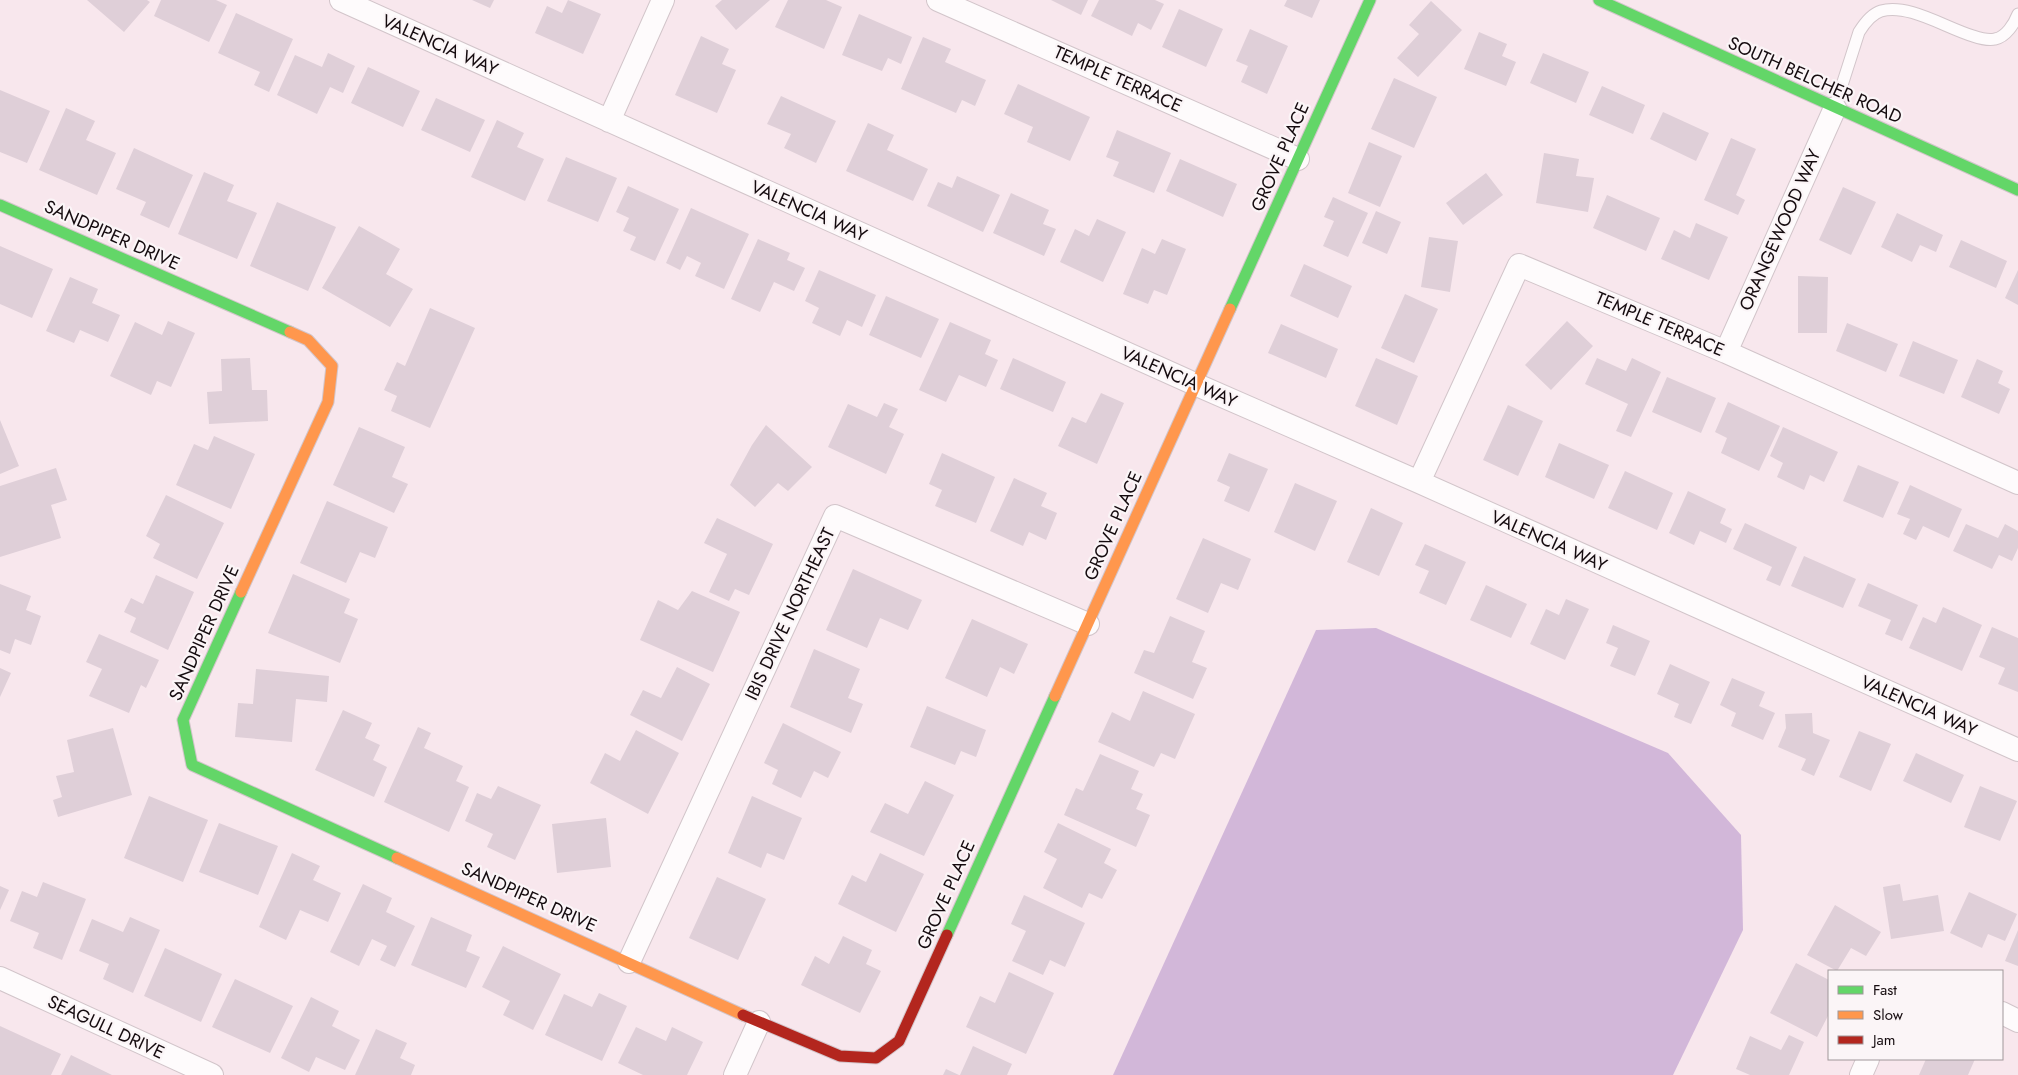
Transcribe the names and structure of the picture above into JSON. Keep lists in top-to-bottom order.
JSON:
{
  "streets": {
    "street": [
      "VALENCIA WAY",
      "TEMPLE TERRACE",
      "SOUTH BELCHER ROAD",
      "GROVE PLACE",
      "ORANGEWOOD WAY",
      "SANDPIPER DRIVE",
      "IBIS DRIVE NORTHEAST",
      "SEAGULL DRIVE"
    ]
  },
  "crossings": [
    ["VALENCIA WAY", "TEMPLE TERRACE"],
    ["VALENCIA WAY", "GROVE PLACE"],
    ["TEMPLE TERRACE", "GROVE PLACE"],
    ["TEMPLE TERRACE", "ORANGEWOOD WAY"],
    ["SOUTH BELCHER ROAD", "ORANGEWOOD WAY"],
    ["GROVE PLACE", "SANDPIPER DRIVE"],
    ["GROVE PLACE", "IBIS DRIVE NORTHEAST"],
    ["SANDPIPER DRIVE", "IBIS DRIVE NORTHEAST"]
  ],
  "legend": ["Fast", "Slow", "Jam"]
}
